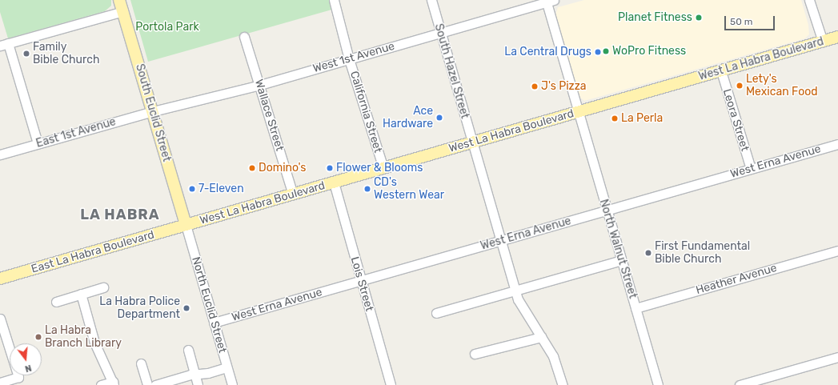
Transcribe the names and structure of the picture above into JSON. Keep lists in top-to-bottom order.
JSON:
{
  "streets": {
    "main road": ["West La Habra Boulevard", "South Euclid Street", "East La Habra Boulevard"],
    "street": [
      "West 1st Avenue",
      "South Hazel Street",
      "California Street",
      "Wallace Street",
      "Leora Street",
      "East 1st Avenue",
      "West Erna Avenue",
      "North Walnut Street",
      "Heather Avenue",
      "Lois Street",
      "North Euclid Street"
    ]
  },
  "crossings": [
    ["West 1st Avenue", "South Hazel Street"],
    ["West 1st Avenue", "California Street"],
    ["West 1st Avenue", "South Euclid Street"],
    ["West 1st Avenue", "Wallace Street"],
    ["West 1st Avenue", "East 1st Avenue"],
    ["West 1st Avenue", "North Walnut Street"],
    ["West La Habra Boulevard", "South Hazel Street"],
    ["West La Habra Boulevard", "California Street"],
    ["West La Habra Boulevard", "South Euclid Street"],
    ["West La Habra Boulevard", "Wallace Street"],
    ["West La Habra Boulevard", "Leora Street"],
    ["West La Habra Boulevard", "North Walnut Street"],
    ["West La Habra Boulevard", "East La Habra Boulevard"],
    ["West La Habra Boulevard", "Lois Street"],
    ["West La Habra Boulevard", "North Euclid Street"],
    ["South Hazel Street", "West Erna Avenue"],
    ["South Euclid Street", "East 1st Avenue"],
    ["South Euclid Street", "East La Habra Boulevard"],
    ["South Euclid Street", "North Euclid Street"],
    ["Leora Street", "West Erna Avenue"],
    ["West Erna Avenue", "North Walnut Street"],
    ["West Erna Avenue", "Lois Street"],
    ["West Erna Avenue", "North Euclid Street"],
    ["North Walnut Street", "Heather Avenue"],
    ["East La Habra Boulevard", "North Euclid Street"]
  ],
  "districts": ["LA HABRA"],
  "parks": ["Portola Park"],
  "places": [
    "Planet Fitness",
    "WoPro Fitness",
    "La Central Drugs",
    "Family Bible Church",
    "Lety's Mexican Food",
    "J's Pizza",
    "Ace Hardware",
    "La Perla",
    "Domino's",
    "Flower & Blooms",
    "7-Eleven",
    "CD's Western Wear",
    "First Fundamental Bible Church",
    "La Habra Police Department",
    "La Habra Branch Library"
  ],
  "scale_bar": "50 m",
  "north": "bottom"
}
